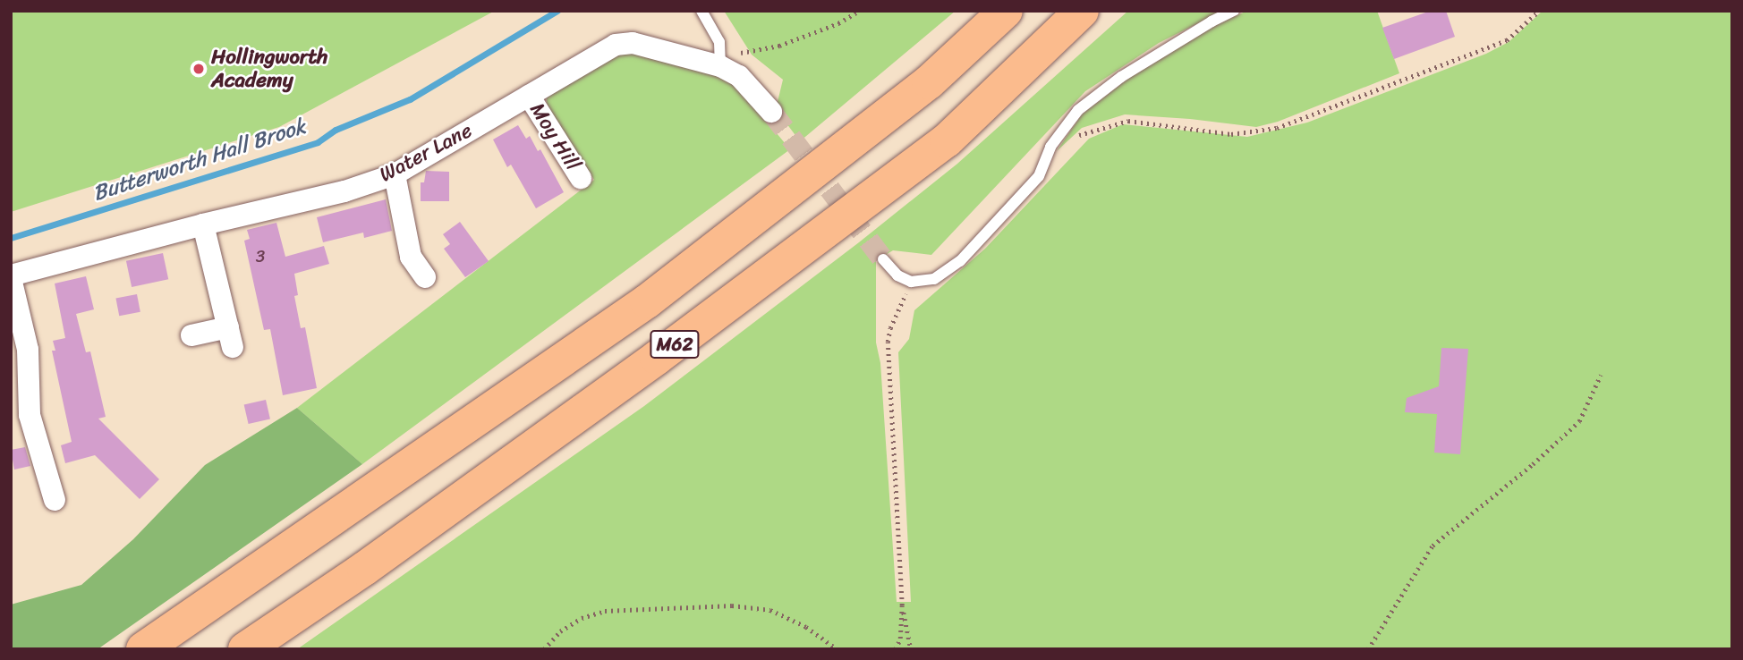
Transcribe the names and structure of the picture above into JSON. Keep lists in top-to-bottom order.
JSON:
{
  "streets": {
    "highway": ["M62"],
    "street": ["Moy Hill", "Water Lane"]
  },
  "crossings": [
    ["Moy Hill", "Water Lane"]
  ],
  "water": ["Butterworth Hall Brook"],
  "places": ["Hollingworth Academy"],
  "house_numbers": ["3"]
}
